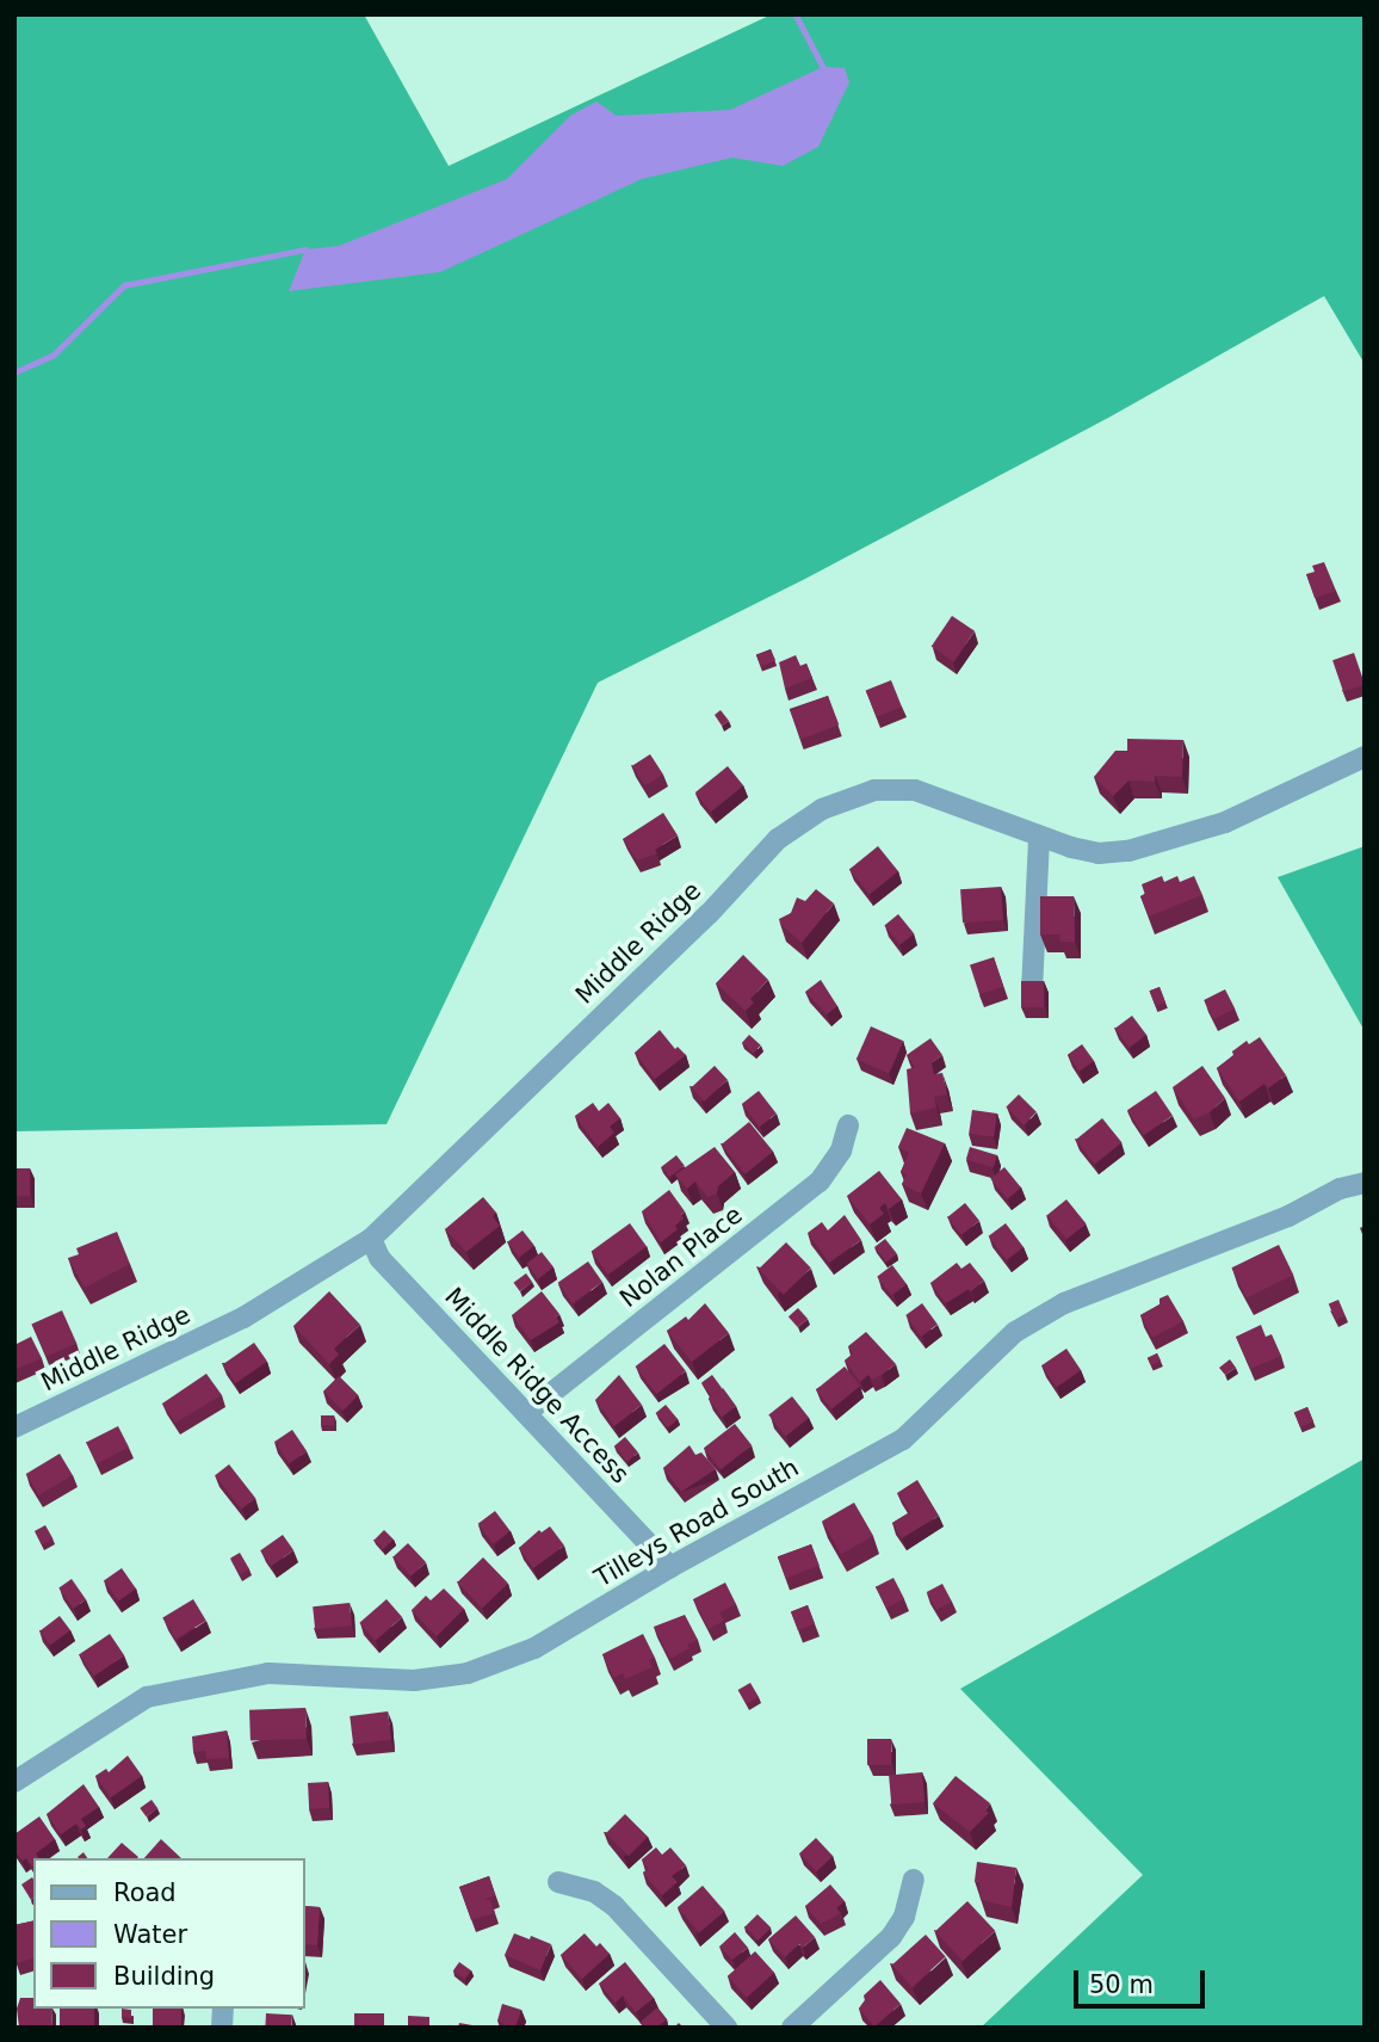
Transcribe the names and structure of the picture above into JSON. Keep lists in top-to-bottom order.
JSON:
{
  "streets": {
    "street": [
      "Middle Ridge",
      "Nolan Place",
      "Middle Ridge Access",
      "Tilleys Road South"
    ]
  },
  "crossings": [
    ["Middle Ridge", "Middle Ridge Access"],
    ["Nolan Place", "Middle Ridge Access"],
    ["Middle Ridge Access", "Tilleys Road South"]
  ],
  "legend": ["Road", "Water", "Building"],
  "scale_bar": "50 m"
}
